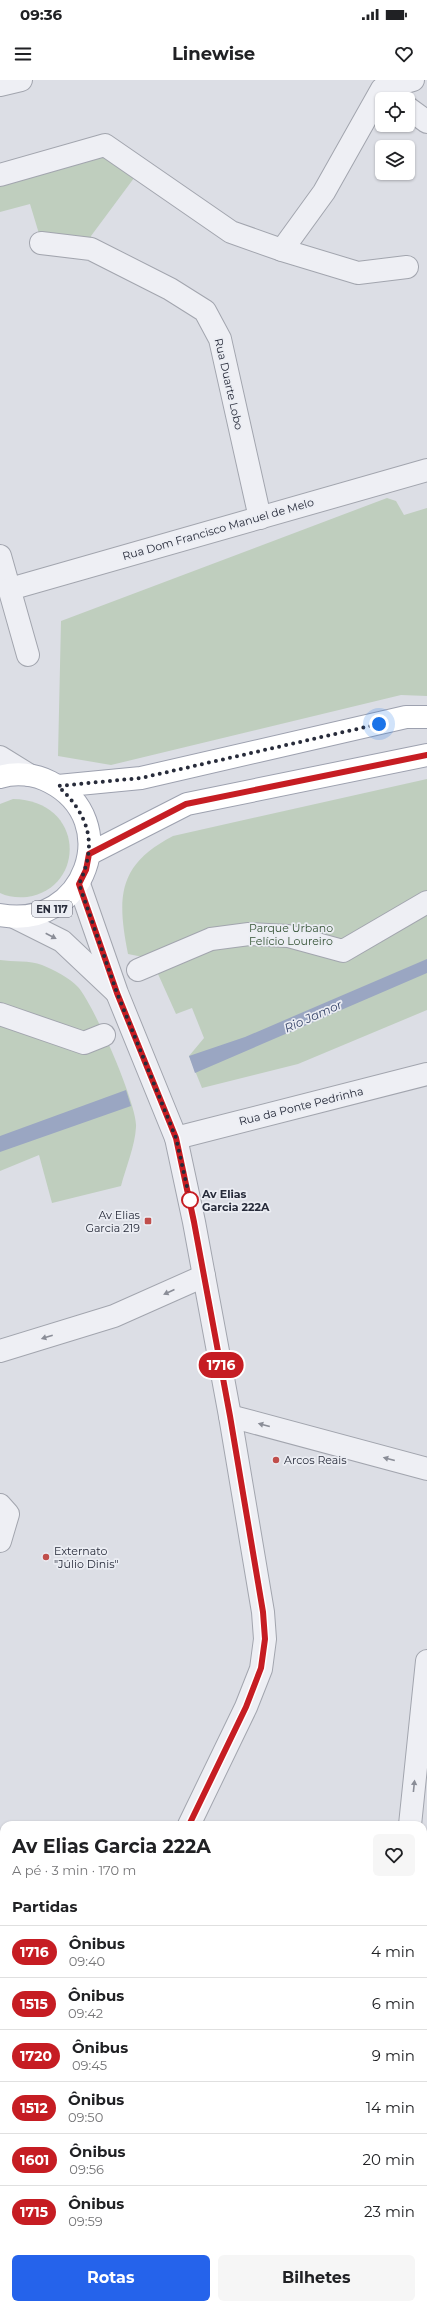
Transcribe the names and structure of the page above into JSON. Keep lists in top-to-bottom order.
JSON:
{
  "streets": {
    "main road": ["EN 117"],
    "street": ["Rua Duarte Lobo", "Rua Dom Francisco Manuel de Melo", "Rua da Ponte Pedrinha"]
  },
  "crossings": [
    ["Rua Duarte Lobo", "Rua Dom Francisco Manuel de Melo"]
  ],
  "water": ["Rio Jamor"],
  "parks": ["Parque Urbano Felício Loureiro"],
  "places": {
    "other": ["Av Elias Garcia 222A", "Arcos Reais", "Externato \"Júlio Dinis\""],
    "transit": ["Av Elias Garcia 219"]
  },
  "lines": ["bus line 1716"],
  "page": {
    "status": "09:36",
    "header": "Linewise",
    "on_map": "1716",
    "heading": [
      ["Av Elias Garcia 222A", "A pé · 3 min · 170 m"],
      "Partidas"
    ],
    "list": [
      {
        "mark": "1716",
        "name": "Ônibus",
        "note": "09:40",
        "value": "4 min"
      },
      {
        "mark": "1515",
        "name": "Ônibus",
        "note": "09:42",
        "value": "6 min"
      },
      {
        "mark": "1720",
        "name": "Ônibus",
        "note": "09:45",
        "value": "9 min"
      },
      {
        "mark": "1512",
        "name": "Ônibus",
        "note": "09:50",
        "value": "14 min"
      },
      {
        "mark": "1601",
        "name": "Ônibus",
        "note": "09:56",
        "value": "20 min"
      },
      {
        "mark": "1715",
        "name": "Ônibus",
        "note": "09:59",
        "value": "23 min"
      }
    ],
    "buttons": ["Rotas", "Bilhetes"]
  }
}
